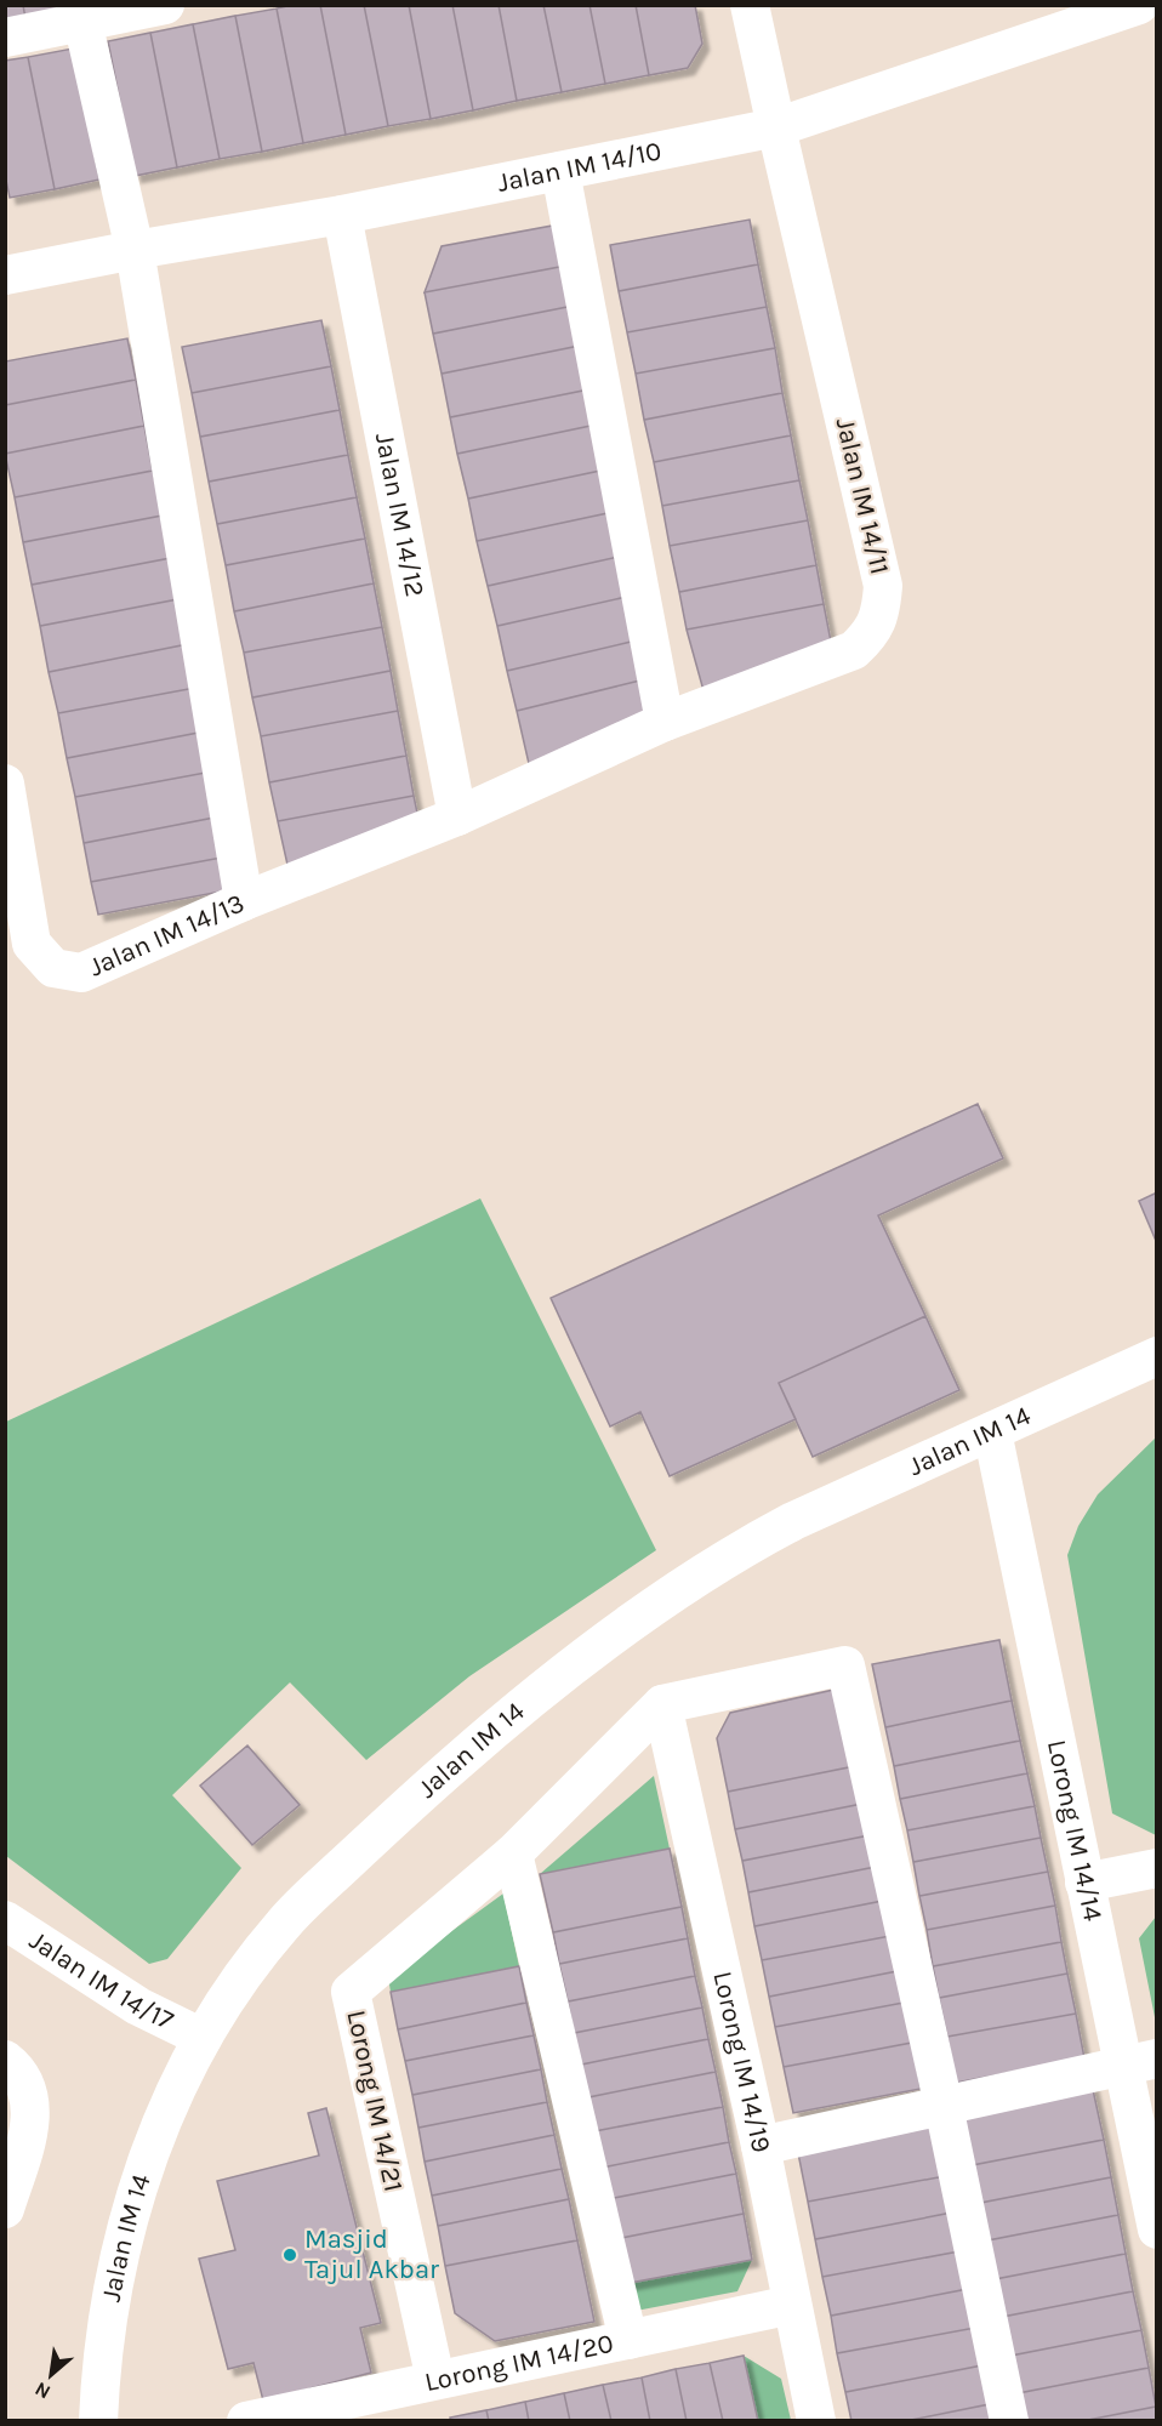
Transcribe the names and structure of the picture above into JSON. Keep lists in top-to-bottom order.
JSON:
{
  "streets": {
    "street": [
      "Jalan IM 14/10",
      "Jalan IM 14/11",
      "Jalan IM 14/12",
      "Jalan IM 14/13",
      "Jalan IM 14",
      "Lorong IM 14/14",
      "Jalan IM 14/17",
      "Lorong IM 14/19",
      "Lorong IM 14/21",
      "Lorong IM 14/20"
    ]
  },
  "crossings": [
    ["Jalan IM 14/10", "Jalan IM 14/11"],
    ["Jalan IM 14/10", "Jalan IM 14/12"],
    ["Jalan IM 14/11", "Jalan IM 14/12"],
    ["Jalan IM 14/11", "Jalan IM 14/13"],
    ["Jalan IM 14/12", "Jalan IM 14/13"],
    ["Jalan IM 14", "Lorong IM 14/14"],
    ["Jalan IM 14", "Jalan IM 14/17"],
    ["Lorong IM 14/19", "Lorong IM 14/20"],
    ["Lorong IM 14/21", "Lorong IM 14/20"]
  ],
  "places": ["Masjid Tajul Akbar"],
  "north": "bottom left"
}
